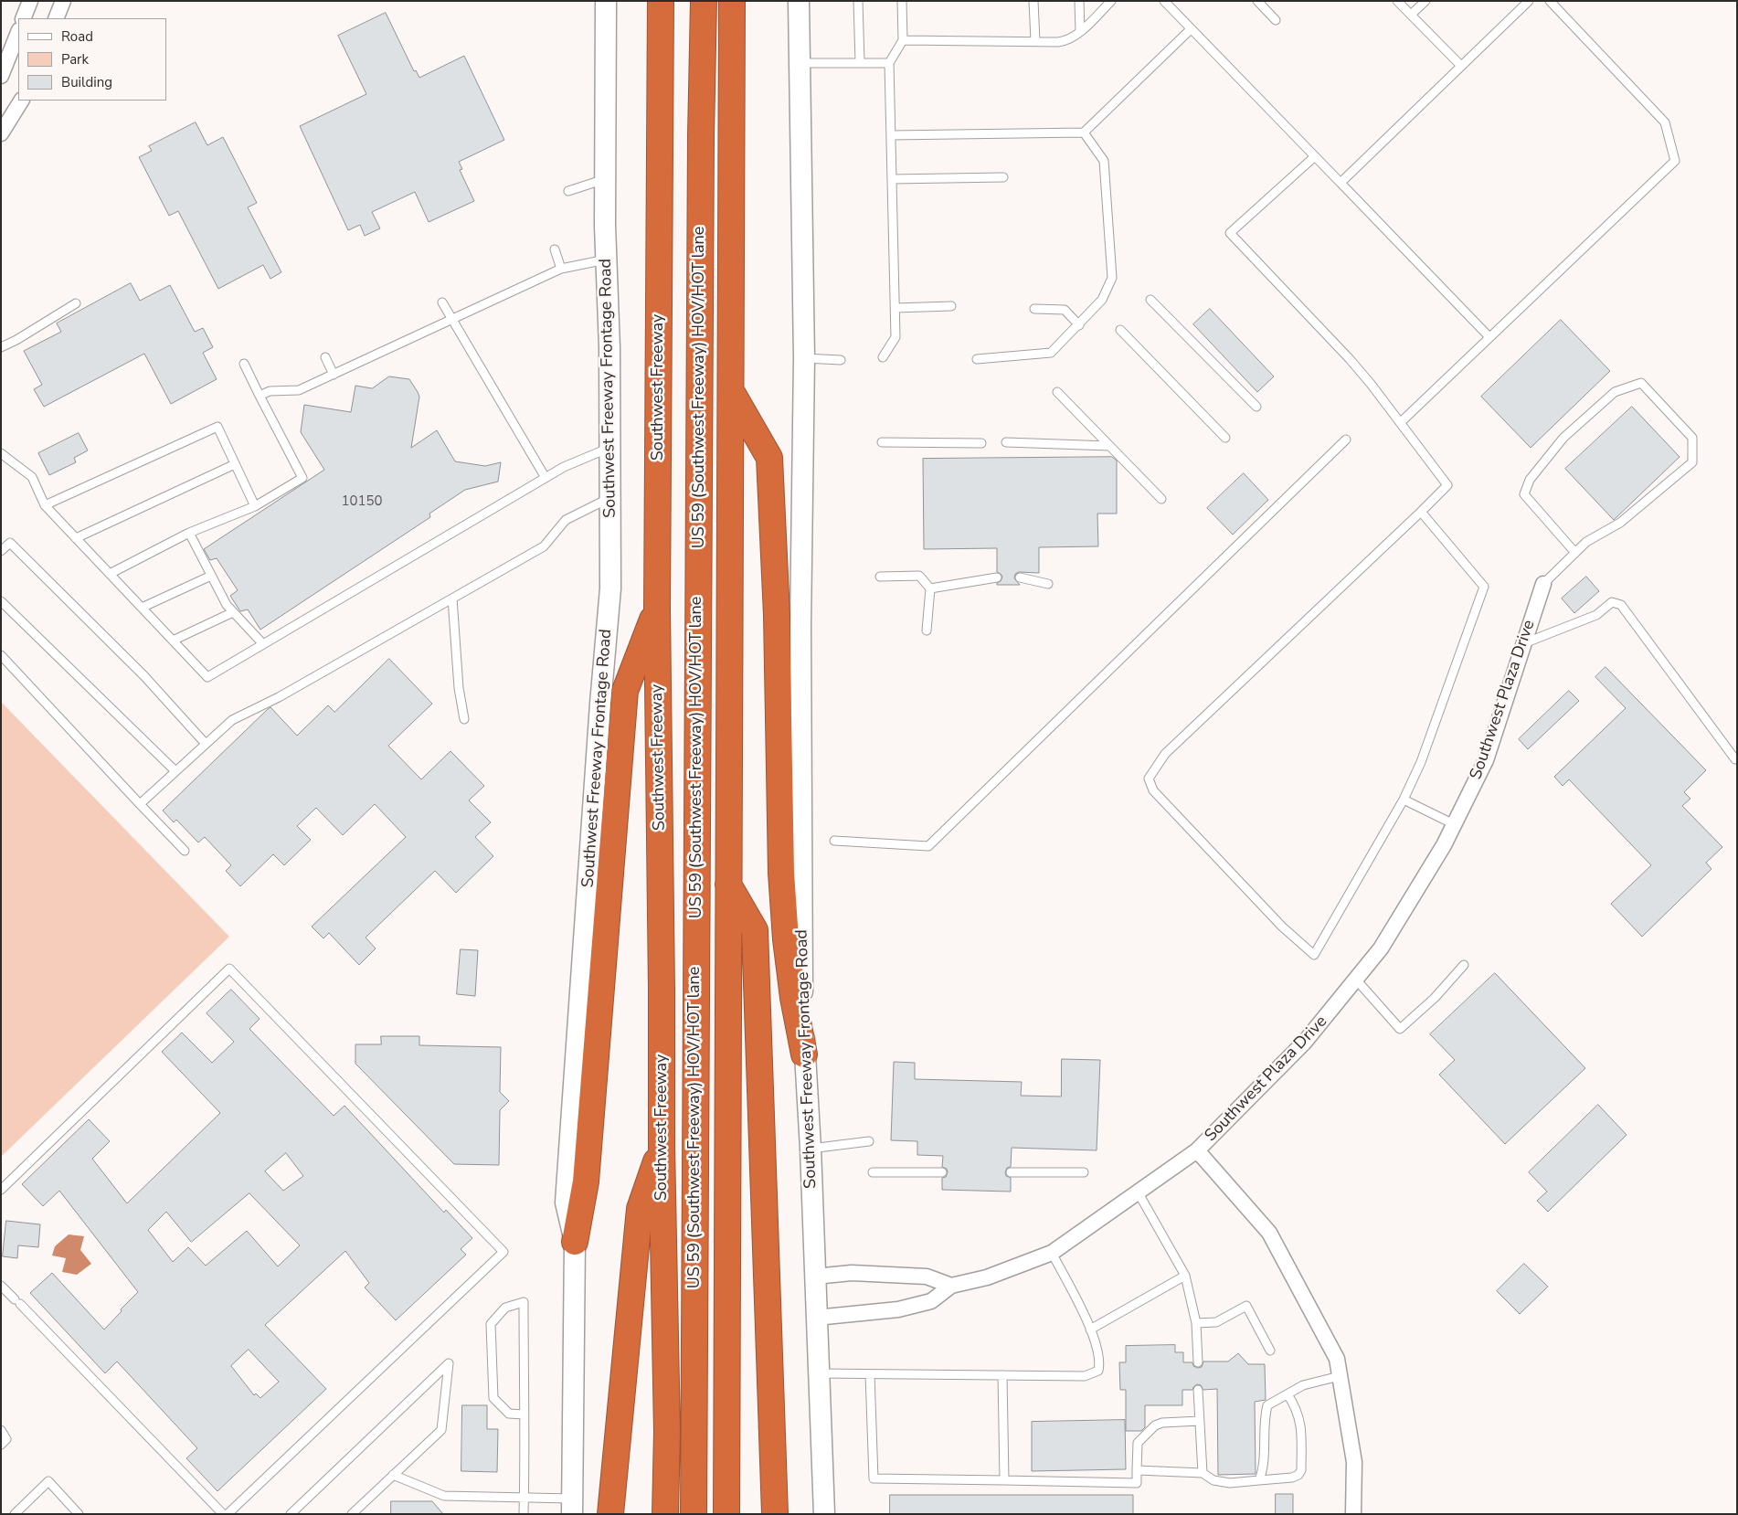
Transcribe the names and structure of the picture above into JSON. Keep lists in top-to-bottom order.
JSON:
{
  "streets": {
    "highway": ["Southwest Freeway", "US 59 (Southwest Freeway) HOV/HOT lane"],
    "main road": ["Southwest Freeway Frontage Road"],
    "street": ["Southwest Plaza Drive"]
  },
  "crossings": [
    ["Southwest Freeway Frontage Road", "Southwest Plaza Drive"]
  ],
  "house_numbers": ["10150"],
  "legend": ["Road", "Park", "Building"]
}
